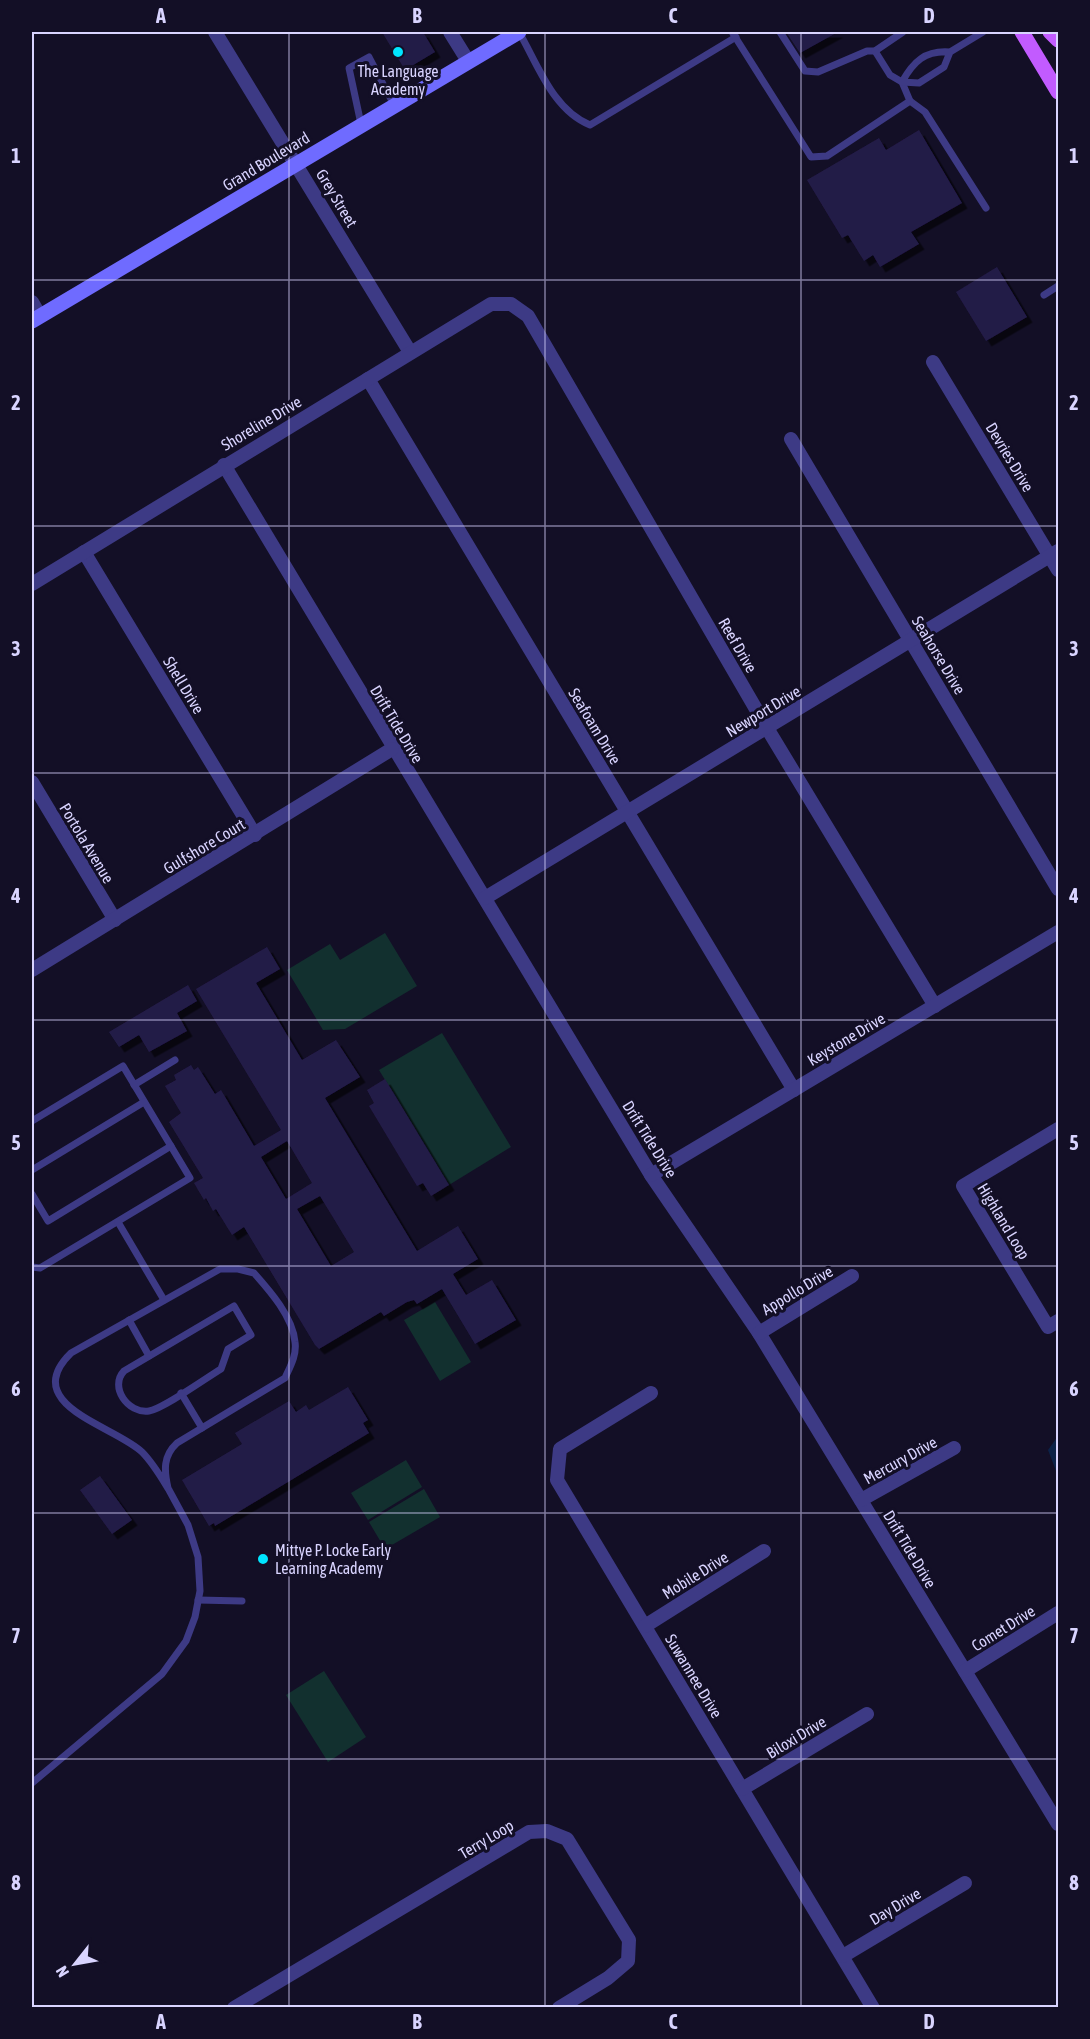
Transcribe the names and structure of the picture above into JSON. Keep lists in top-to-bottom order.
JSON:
{
  "streets": {
    "main road": ["Grand Boulevard"],
    "street": [
      "Grey Street",
      "Shoreline Drive",
      "Devries Drive",
      "Reef Drive",
      "Seahorse Drive",
      "Shell Drive",
      "Newport Drive",
      "Drift Tide Drive",
      "Seafoam Drive",
      "Portola Avenue",
      "Gulfshore Court",
      "Keystone Drive",
      "Highland Loop",
      "Appollo Drive",
      "Mercury Drive",
      "Mobile Drive",
      "Comet Drive",
      "Suwannee Drive",
      "Biloxi Drive",
      "Terry Loop",
      "Day Drive"
    ]
  },
  "crossings": [
    ["Grand Boulevard", "Grey Street"],
    ["Grey Street", "Shoreline Drive"],
    ["Shoreline Drive", "Reef Drive"],
    ["Shoreline Drive", "Shell Drive"],
    ["Shoreline Drive", "Drift Tide Drive"],
    ["Shoreline Drive", "Seafoam Drive"],
    ["Devries Drive", "Newport Drive"],
    ["Reef Drive", "Newport Drive"],
    ["Reef Drive", "Keystone Drive"],
    ["Seahorse Drive", "Newport Drive"],
    ["Shell Drive", "Gulfshore Court"],
    ["Newport Drive", "Drift Tide Drive"],
    ["Newport Drive", "Seafoam Drive"],
    ["Drift Tide Drive", "Gulfshore Court"],
    ["Drift Tide Drive", "Keystone Drive"],
    ["Drift Tide Drive", "Appollo Drive"],
    ["Drift Tide Drive", "Mercury Drive"],
    ["Drift Tide Drive", "Comet Drive"],
    ["Seafoam Drive", "Keystone Drive"],
    ["Portola Avenue", "Gulfshore Court"],
    ["Mobile Drive", "Suwannee Drive"],
    ["Suwannee Drive", "Biloxi Drive"],
    ["Suwannee Drive", "Day Drive"]
  ],
  "places": ["The Language Academy", "Mittye P. Locke Early Learning Academy"],
  "north": "bottom left",
  "grid": {
    "columns": [
      "A",
      "B",
      "C",
      "D"
    ],
    "rows": [
      "1",
      "2",
      "3",
      "4",
      "5",
      "6",
      "7",
      "8"
    ]
  }
}
